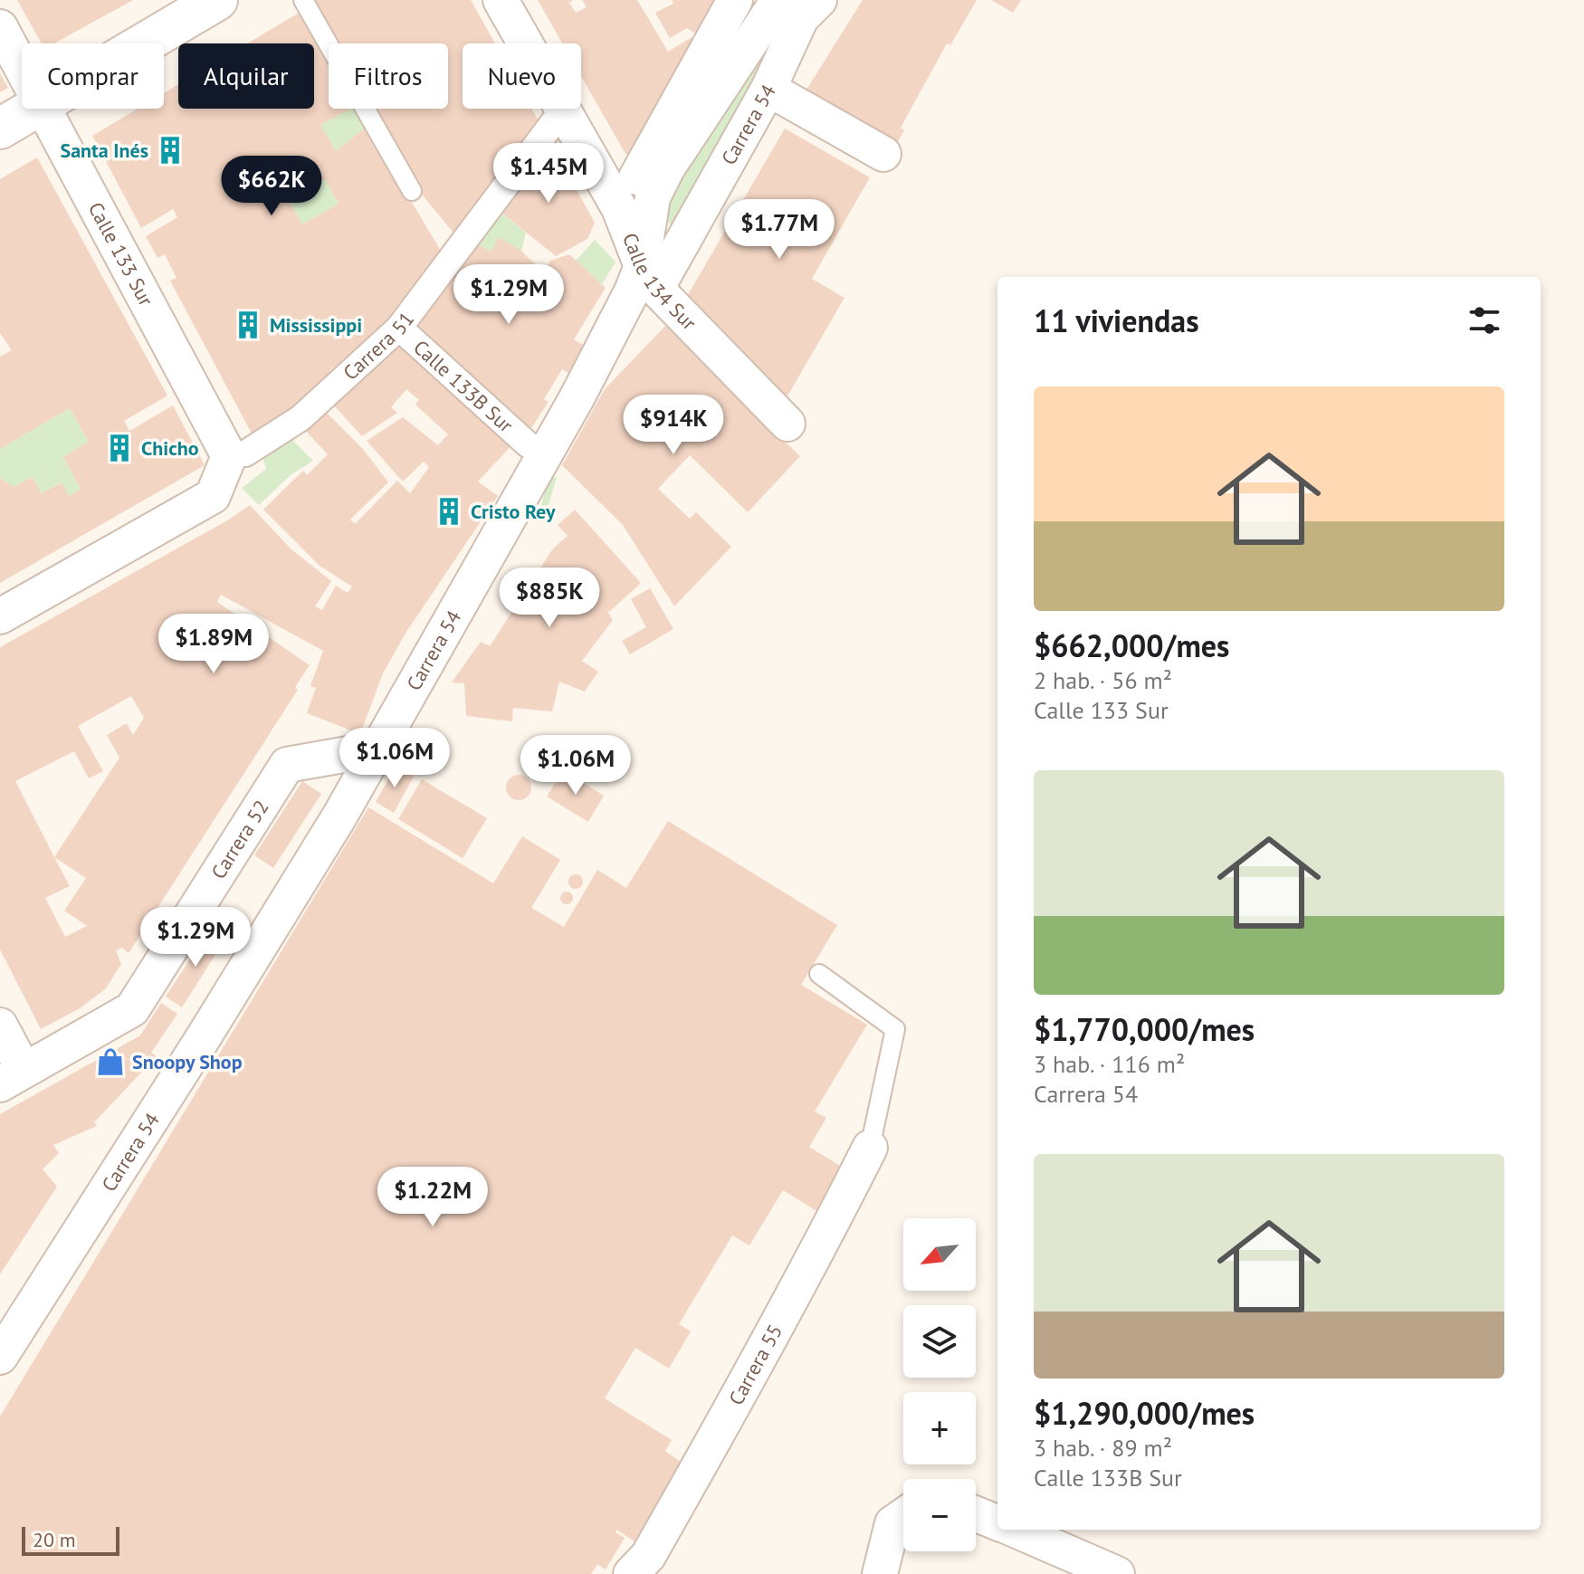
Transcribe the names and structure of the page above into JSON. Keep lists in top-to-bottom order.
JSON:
{
  "streets": {
    "street": [
      "Carrera 54",
      "Calle 133 Sur",
      "Calle 134 Sur",
      "Carrera 51",
      "Calle 133B Sur",
      "Carrera 52",
      "Carrera 55"
    ]
  },
  "crossings": [
    ["Carrera 54", "Calle 134 Sur"],
    ["Carrera 54", "Carrera 52"],
    ["Calle 134 Sur", "Carrera 51"],
    ["Carrera 51", "Calle 133B Sur"]
  ],
  "places": {
    "building": [
      "Santa Inés",
      "Mississippi",
      "Chicho",
      "Cristo Rey"
    ],
    "shop": ["Snoopy Shop"]
  },
  "scale_bar": "20 m",
  "north": "bottom left",
  "page": {
    "chip": [
      "Comprar",
      "Alquilar",
      "Filtros",
      "Nuevo"
    ],
    "price": [
      "$1.45M",
      "$662K",
      "$1.77M",
      "$1.29M",
      "$914K",
      "$885K",
      "$1.89M",
      "$1.06M",
      "$1.06M",
      "$1.29M",
      "$1.22M"
    ],
    "heading": "11 viviendas",
    "list": [
      {
        "name": "$662,000/mes",
        "note": "2 hab. · 56 m² · Calle 133 Sur"
      },
      {
        "name": "$1,770,000/mes",
        "note": "3 hab. · 116 m² · Carrera 54"
      },
      {
        "name": "$1,290,000/mes",
        "note": "3 hab. · 89 m² · Calle 133B Sur"
      }
    ],
    "map_buttons": ["+", "−"],
    "scale": "20 m"
  }
}
